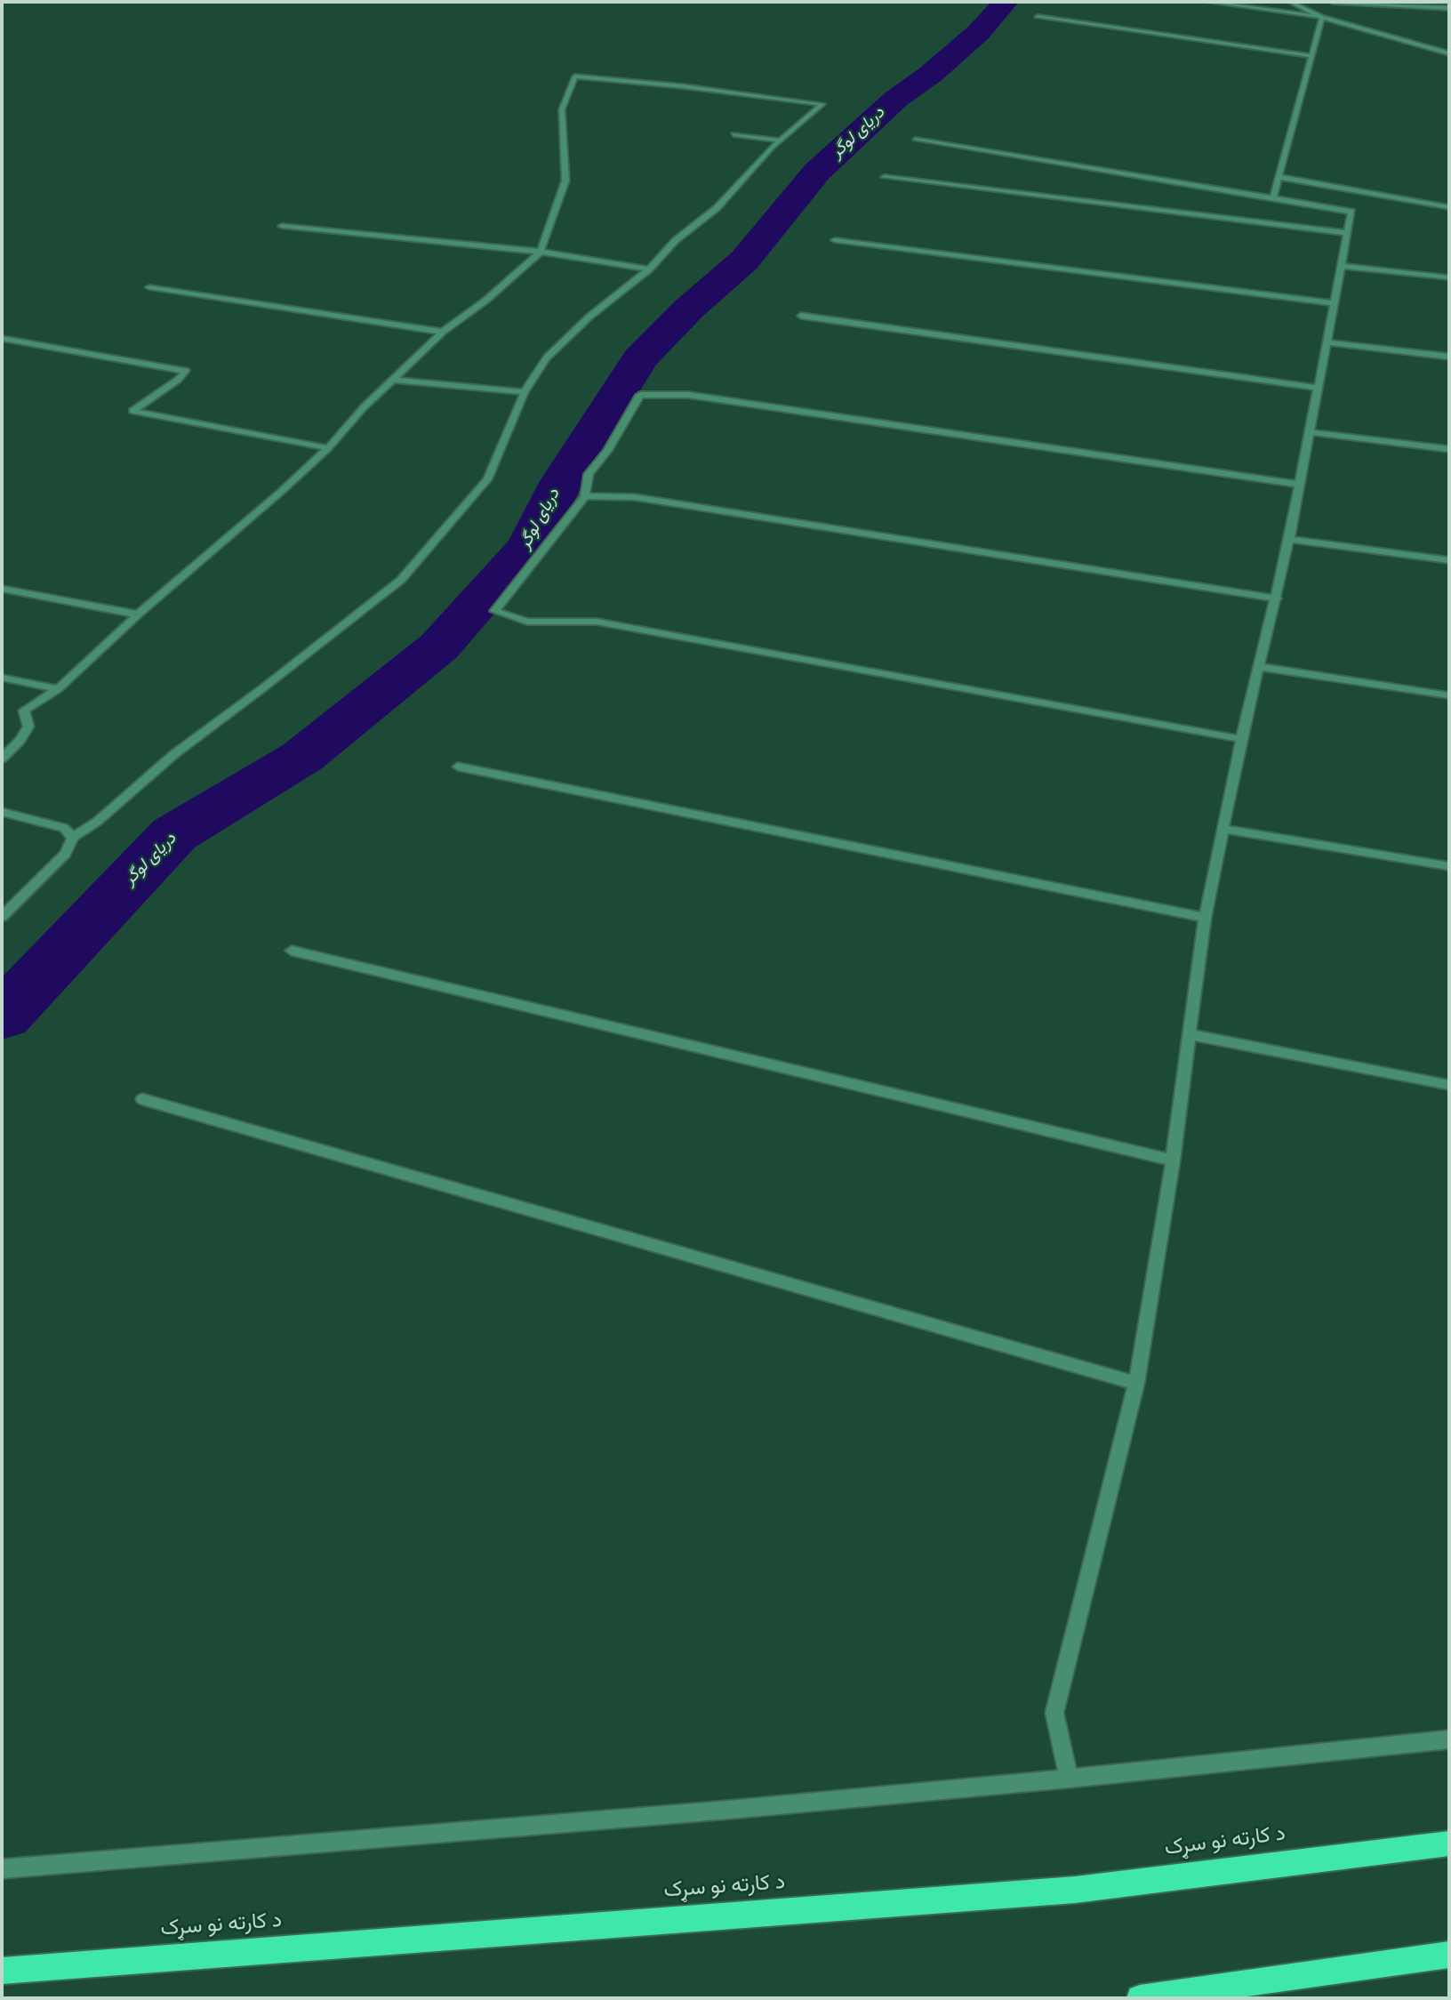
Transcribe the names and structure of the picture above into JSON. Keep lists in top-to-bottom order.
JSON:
{
  "streets": {
    "highway": ["د کارته نو سړک"]
  },
  "water": ["دریای لوگر"]
}
